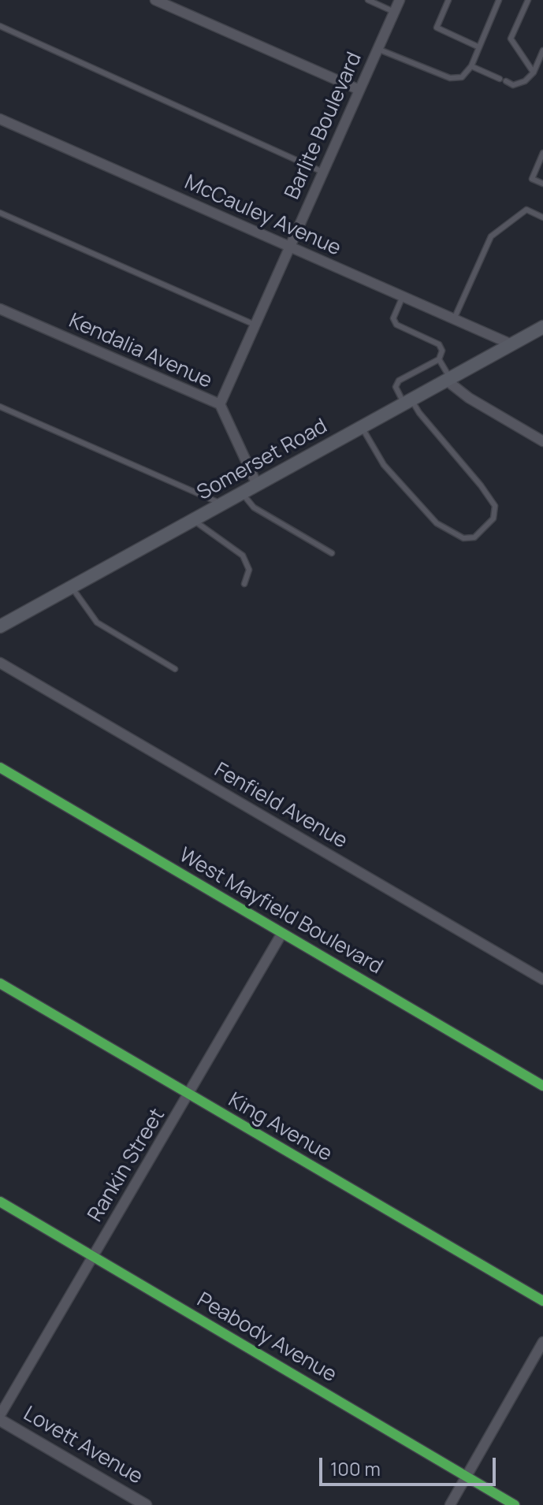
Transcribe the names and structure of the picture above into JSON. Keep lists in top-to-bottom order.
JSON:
{
  "streets": {
    "main road": ["Somerset Road"],
    "street": [
      "Barlite Boulevard",
      "McCauley Avenue",
      "Kendalia Avenue",
      "Fenfield Avenue",
      "West Mayfield Boulevard",
      "King Avenue",
      "Rankin Street",
      "Peabody Avenue",
      "Lovett Avenue"
    ]
  },
  "crossings": [
    ["Barlite Boulevard", "McCauley Avenue"],
    ["Barlite Boulevard", "Kendalia Avenue"],
    ["McCauley Avenue", "Somerset Road"],
    ["Kendalia Avenue", "Somerset Road"],
    ["West Mayfield Boulevard", "Rankin Street"],
    ["King Avenue", "Rankin Street"],
    ["Rankin Street", "Peabody Avenue"],
    ["Rankin Street", "Lovett Avenue"]
  ],
  "scale_bar": "100 m"
}
